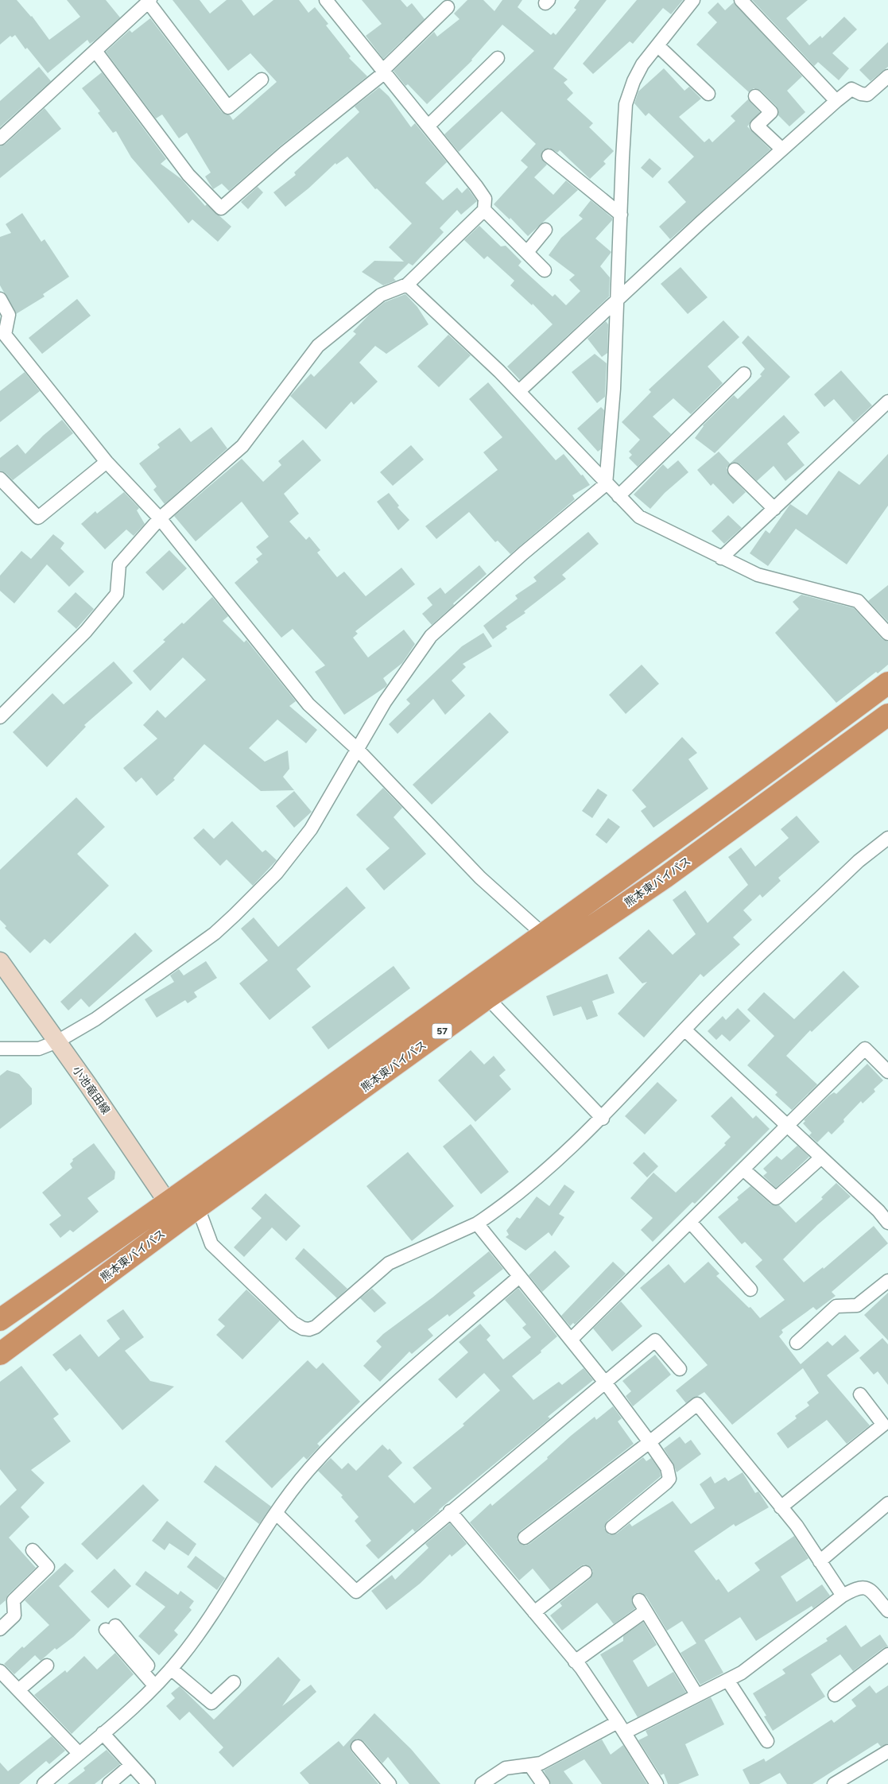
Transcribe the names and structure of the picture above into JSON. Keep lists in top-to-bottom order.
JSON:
{
  "streets": {
    "highway": ["熊本東バイパス", "57"],
    "main road": ["小池竜田線"]
  },
  "crossings": [
    ["熊本東バイパス", "小池竜田線"]
  ]
}
